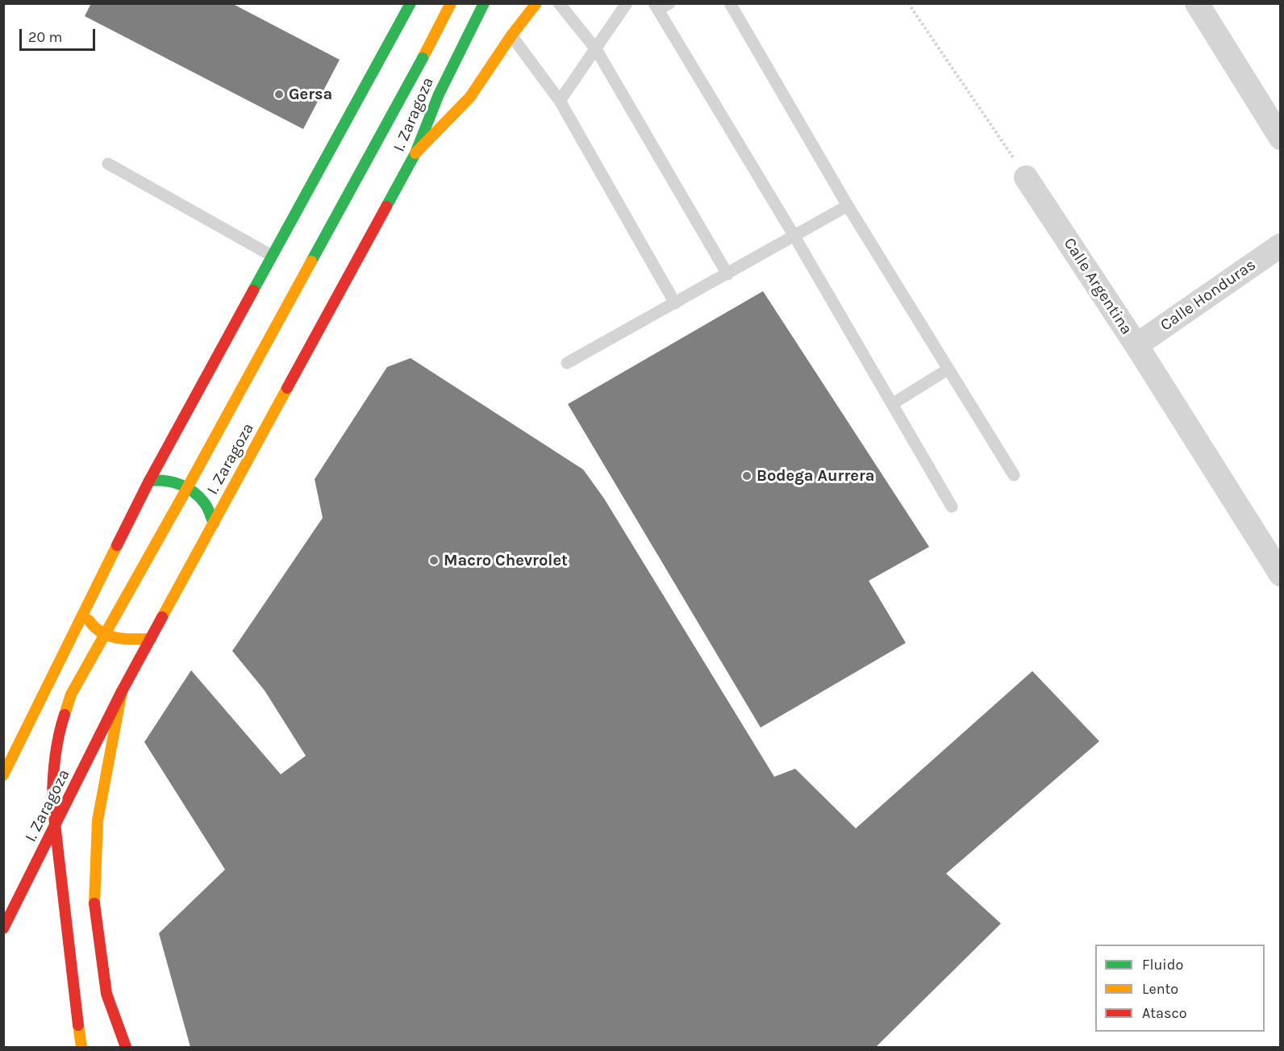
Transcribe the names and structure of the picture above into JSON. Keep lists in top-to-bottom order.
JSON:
{
  "streets": {
    "main road": ["I. Zaragoza"],
    "street": ["Calle Argentina", "Calle Honduras"]
  },
  "crossings": [
    ["Calle Argentina", "Calle Honduras"]
  ],
  "places": ["Gersa", "Bodega Aurrera", "Macro Chevrolet"],
  "legend": ["Fluido", "Lento", "Atasco"],
  "scale_bar": "20 m"
}
